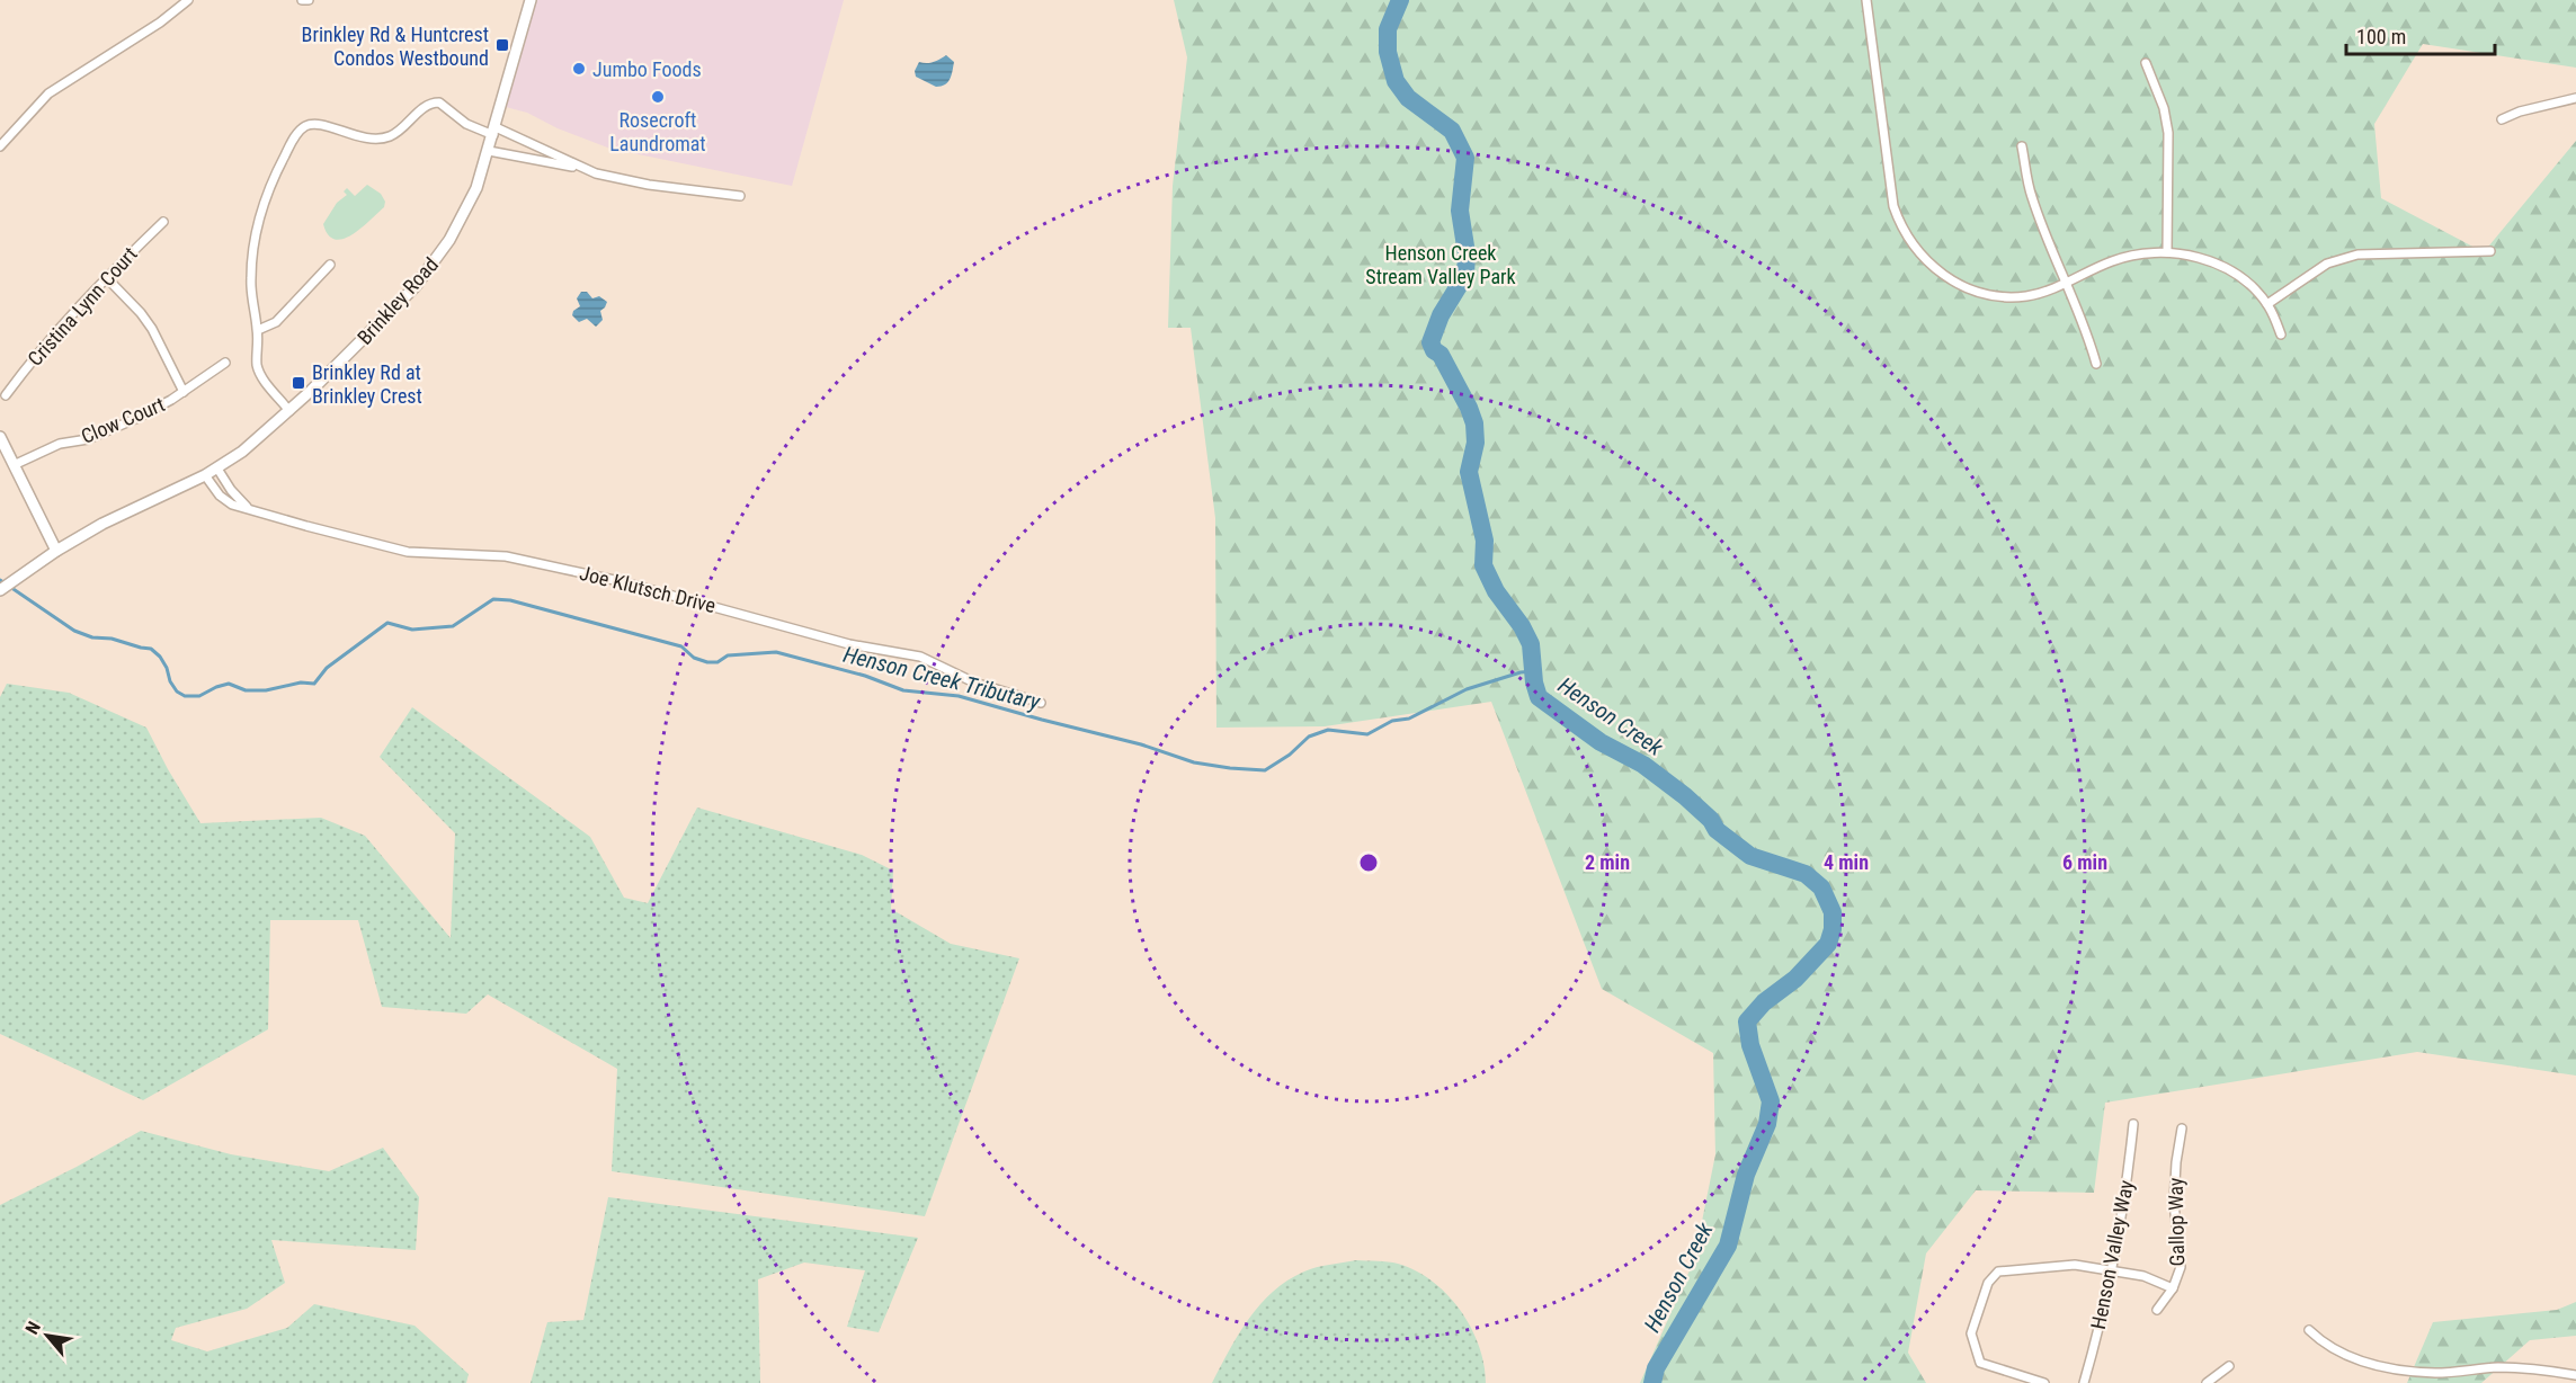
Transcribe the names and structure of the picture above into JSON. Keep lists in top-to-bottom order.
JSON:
{
  "streets": {
    "main road": ["Brinkley Road"],
    "street": [
      "Cristina Lynn Court",
      "Clow Court",
      "Joe Klutsch Drive",
      "Gallop Way",
      "Henson Valley Way"
    ]
  },
  "crossings": [
    ["Brinkley Road", "Joe Klutsch Drive"]
  ],
  "water": ["Henson Creek Tributary", "Henson Creek"],
  "parks": ["Henson Creek Stream Valley Park"],
  "places": {
    "transit": ["Brinkley Rd & Huntcrest Condos Westbound", "Brinkley Rd at Brinkley Crest"],
    "other": ["Jumbo Foods", "Rosecroft Laundromat"]
  },
  "scale_bar": "100 m",
  "north": "top left",
  "rings": ["2 min", "4 min", "6 min"]
}
